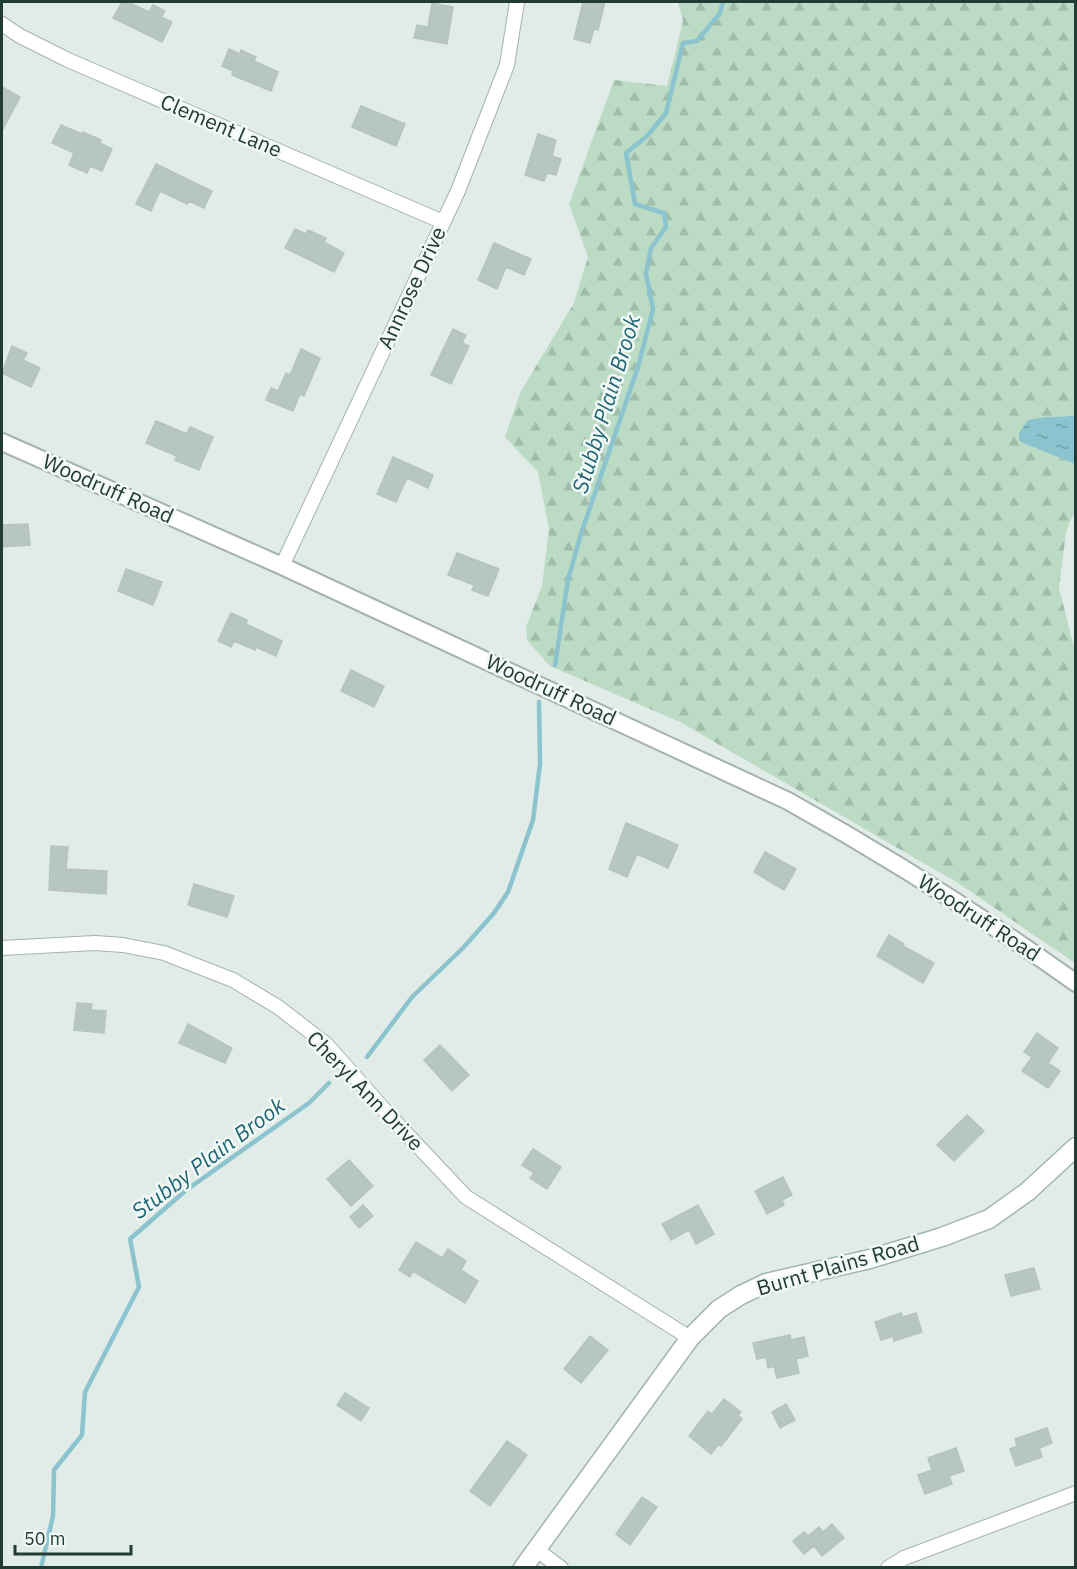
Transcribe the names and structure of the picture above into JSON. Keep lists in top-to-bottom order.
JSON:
{
  "streets": {
    "main road": ["Burnt Plains Road"],
    "street": [
      "Clement Lane",
      "Annrose Drive",
      "Woodruff Road",
      "Cheryl Ann Drive"
    ]
  },
  "crossings": [
    ["Clement Lane", "Annrose Drive"],
    ["Annrose Drive", "Woodruff Road"],
    ["Cheryl Ann Drive", "Burnt Plains Road"]
  ],
  "water": ["Stubby Plain Brook"],
  "scale_bar": "50 m"
}
